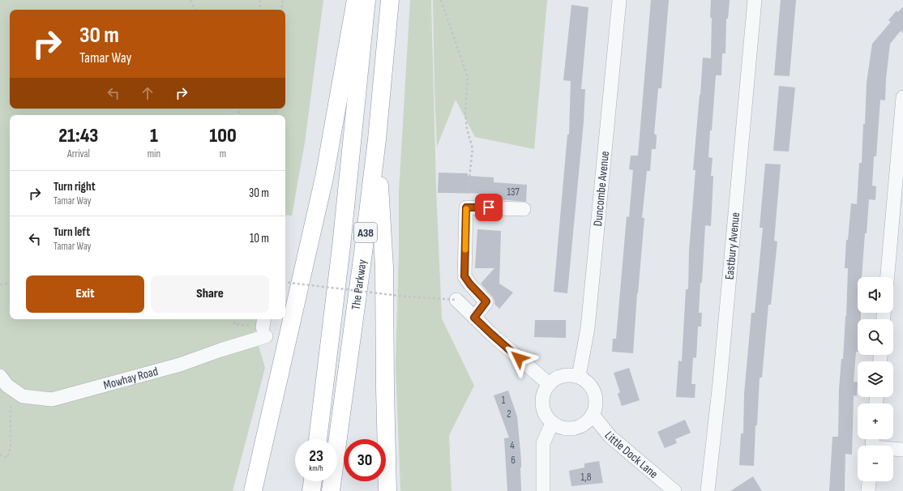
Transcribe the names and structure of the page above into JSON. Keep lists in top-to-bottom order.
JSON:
{
  "streets": {
    "highway": ["A38", "The Parkway"],
    "street": [
      "Duncombe Avenue",
      "Eastbury Avenue",
      "Mowhay Road",
      "Little Dock Lane"
    ]
  },
  "crossings": [
    ["Duncombe Avenue", "Little Dock Lane"],
    ["A38", "The Parkway"]
  ],
  "house_numbers": [
    "137",
    "1",
    "2",
    "4",
    "6",
    "1,8"
  ],
  "page": {
    "turn": ["30 m", "Tamar Way"],
    "eta": [
      "21:43",
      "Arrival",
      "1",
      "min",
      "100",
      "m"
    ],
    "list": [
      {
        "name": "Turn right",
        "note": "Tamar Way",
        "value": "30 m"
      },
      {
        "name": "Turn left",
        "note": "Tamar Way",
        "value": "10 m"
      }
    ],
    "buttons": ["Exit", "Share"],
    "map_buttons": ["+", "−"],
    "speed": "23 km/h",
    "limit": "30"
  }
}
